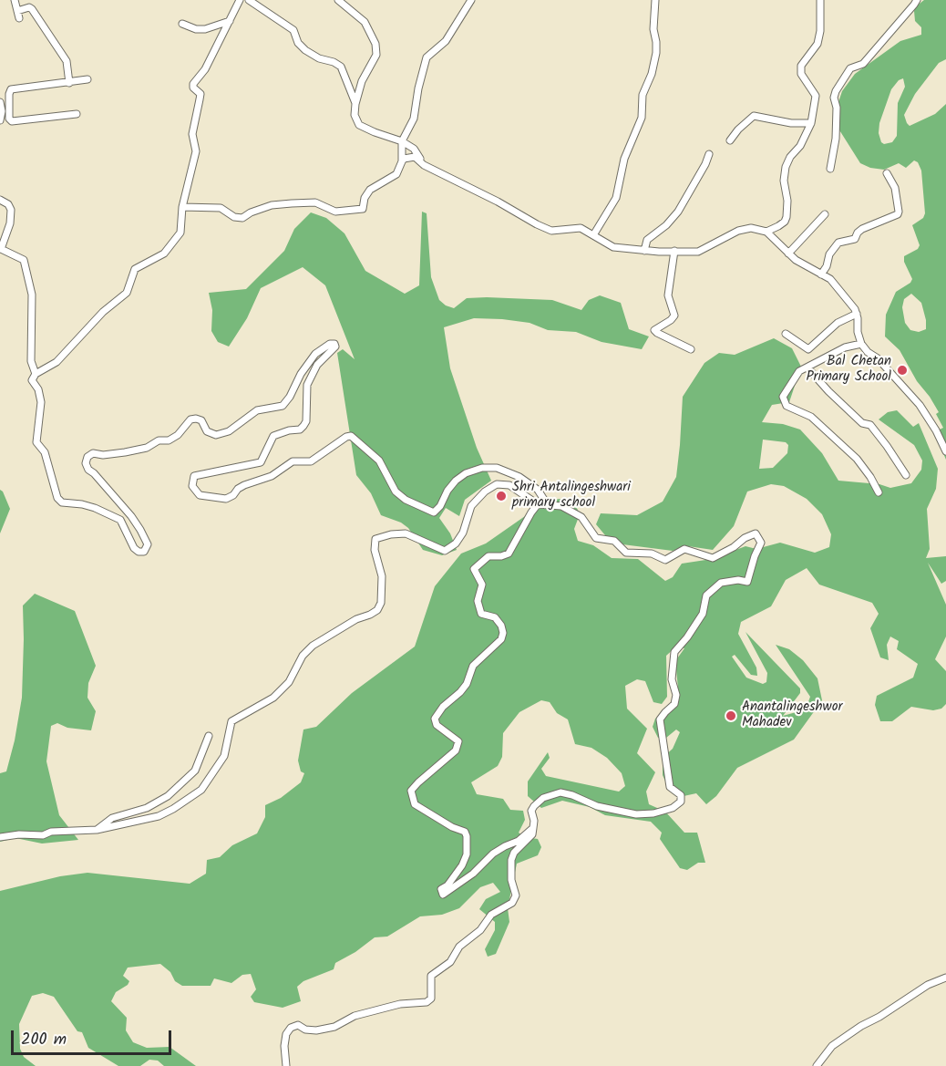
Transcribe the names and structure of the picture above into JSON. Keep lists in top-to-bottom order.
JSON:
{
  "places": ["Bal Chetan Primary School", "Shri Antalingeshwari primary school", "Anantalingeshwor Mahadev"],
  "scale_bar": "200 m"
}
